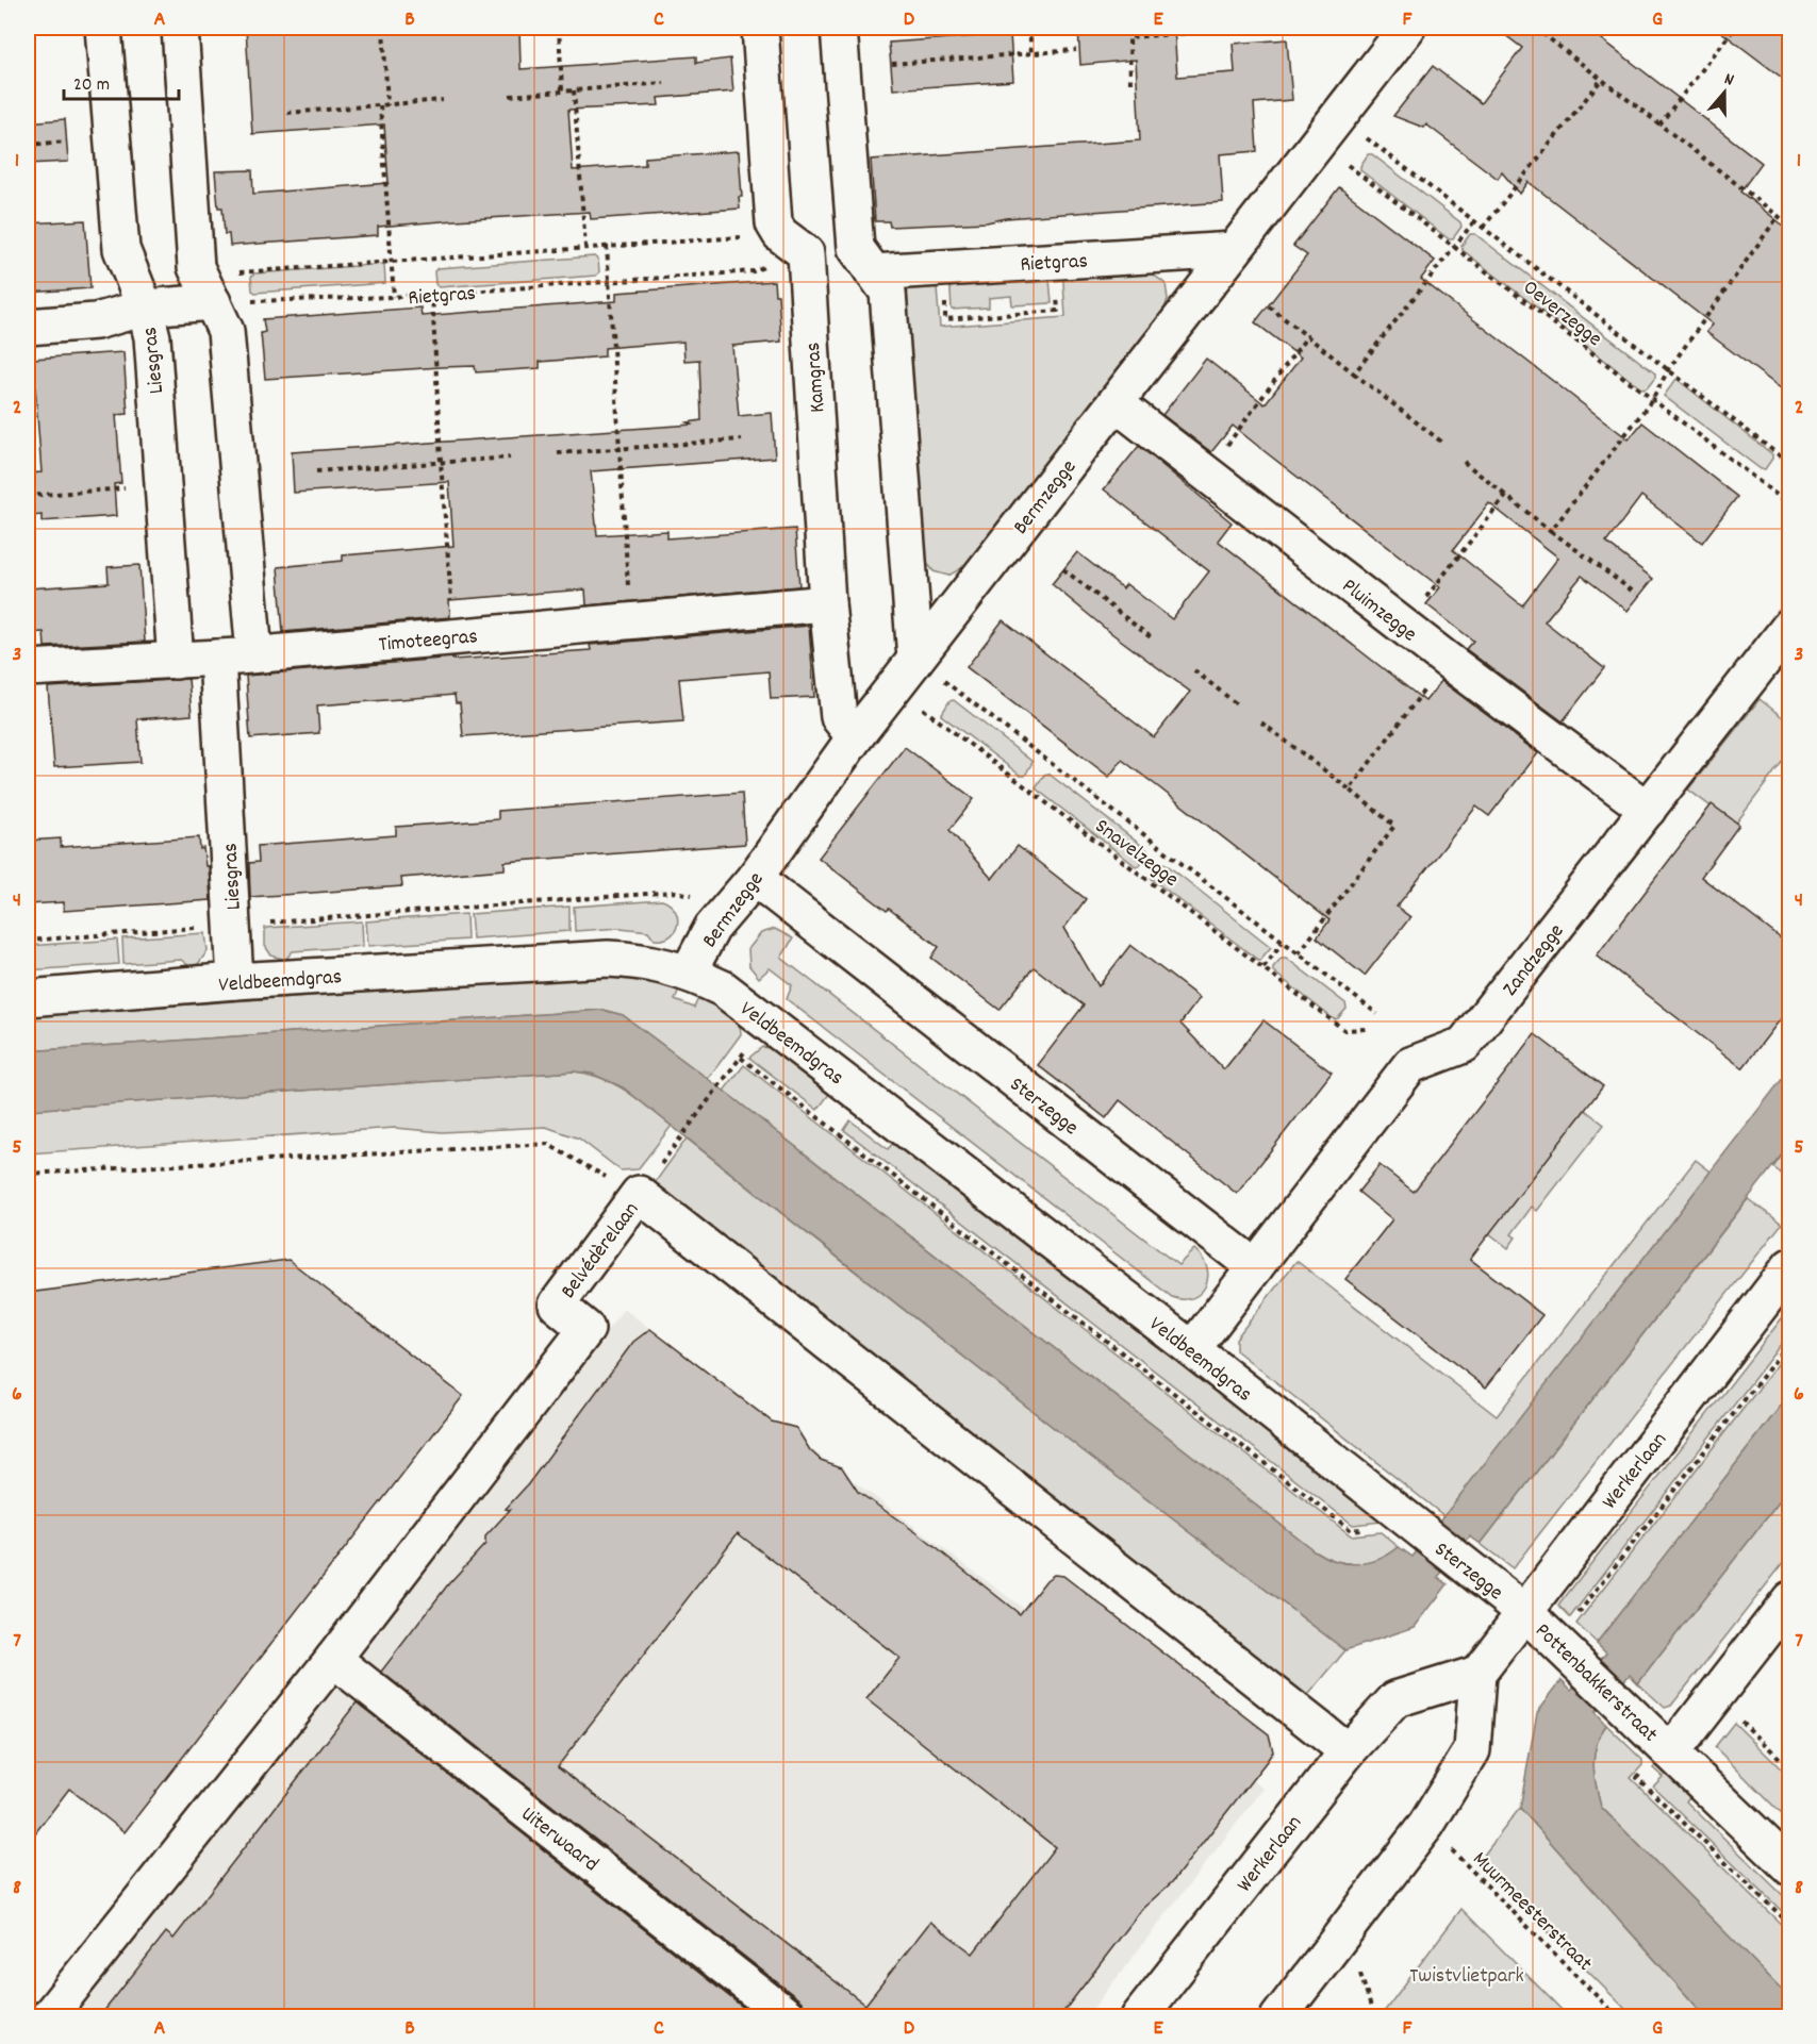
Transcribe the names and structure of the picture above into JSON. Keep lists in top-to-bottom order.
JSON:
{
  "streets": {
    "street": [
      "Rietgras",
      "Liesgras",
      "Kamgras",
      "Bermzegge",
      "Pluimzegge",
      "Timoteegras",
      "Zandzegge",
      "Veldbeemdgras",
      "Sterzegge",
      "Belvédèrelaan",
      "Werkerlaan",
      "Pottenbakkerstraat",
      "Uiterwaard"
    ],
    "path": ["Oeverzegge", "Snavelzegge", "Muurmeesterstraat"]
  },
  "crossings": [
    ["Rietgras", "Kamgras"],
    ["Rietgras", "Bermzegge"],
    ["Oeverzegge", "Bermzegge"],
    ["Liesgras", "Timoteegras"],
    ["Liesgras", "Veldbeemdgras"],
    ["Kamgras", "Bermzegge"],
    ["Kamgras", "Timoteegras"],
    ["Bermzegge", "Pluimzegge"],
    ["Bermzegge", "Snavelzegge"],
    ["Bermzegge", "Veldbeemdgras"],
    ["Bermzegge", "Sterzegge"],
    ["Pluimzegge", "Zandzegge"],
    ["Zandzegge", "Sterzegge"],
    ["Veldbeemdgras", "Sterzegge"],
    ["Sterzegge", "Werkerlaan"],
    ["Sterzegge", "Pottenbakkerstraat"],
    ["Belvédèrelaan", "Uiterwaard"],
    ["Werkerlaan", "Pottenbakkerstraat"]
  ],
  "parks": ["Twistvlietpark"],
  "scale_bar": "20 m",
  "north": "top",
  "grid": {
    "columns": [
      "A",
      "B",
      "C",
      "D",
      "E",
      "F",
      "G"
    ],
    "rows": [
      "1",
      "2",
      "3",
      "4",
      "5",
      "6",
      "7",
      "8"
    ]
  }
}
